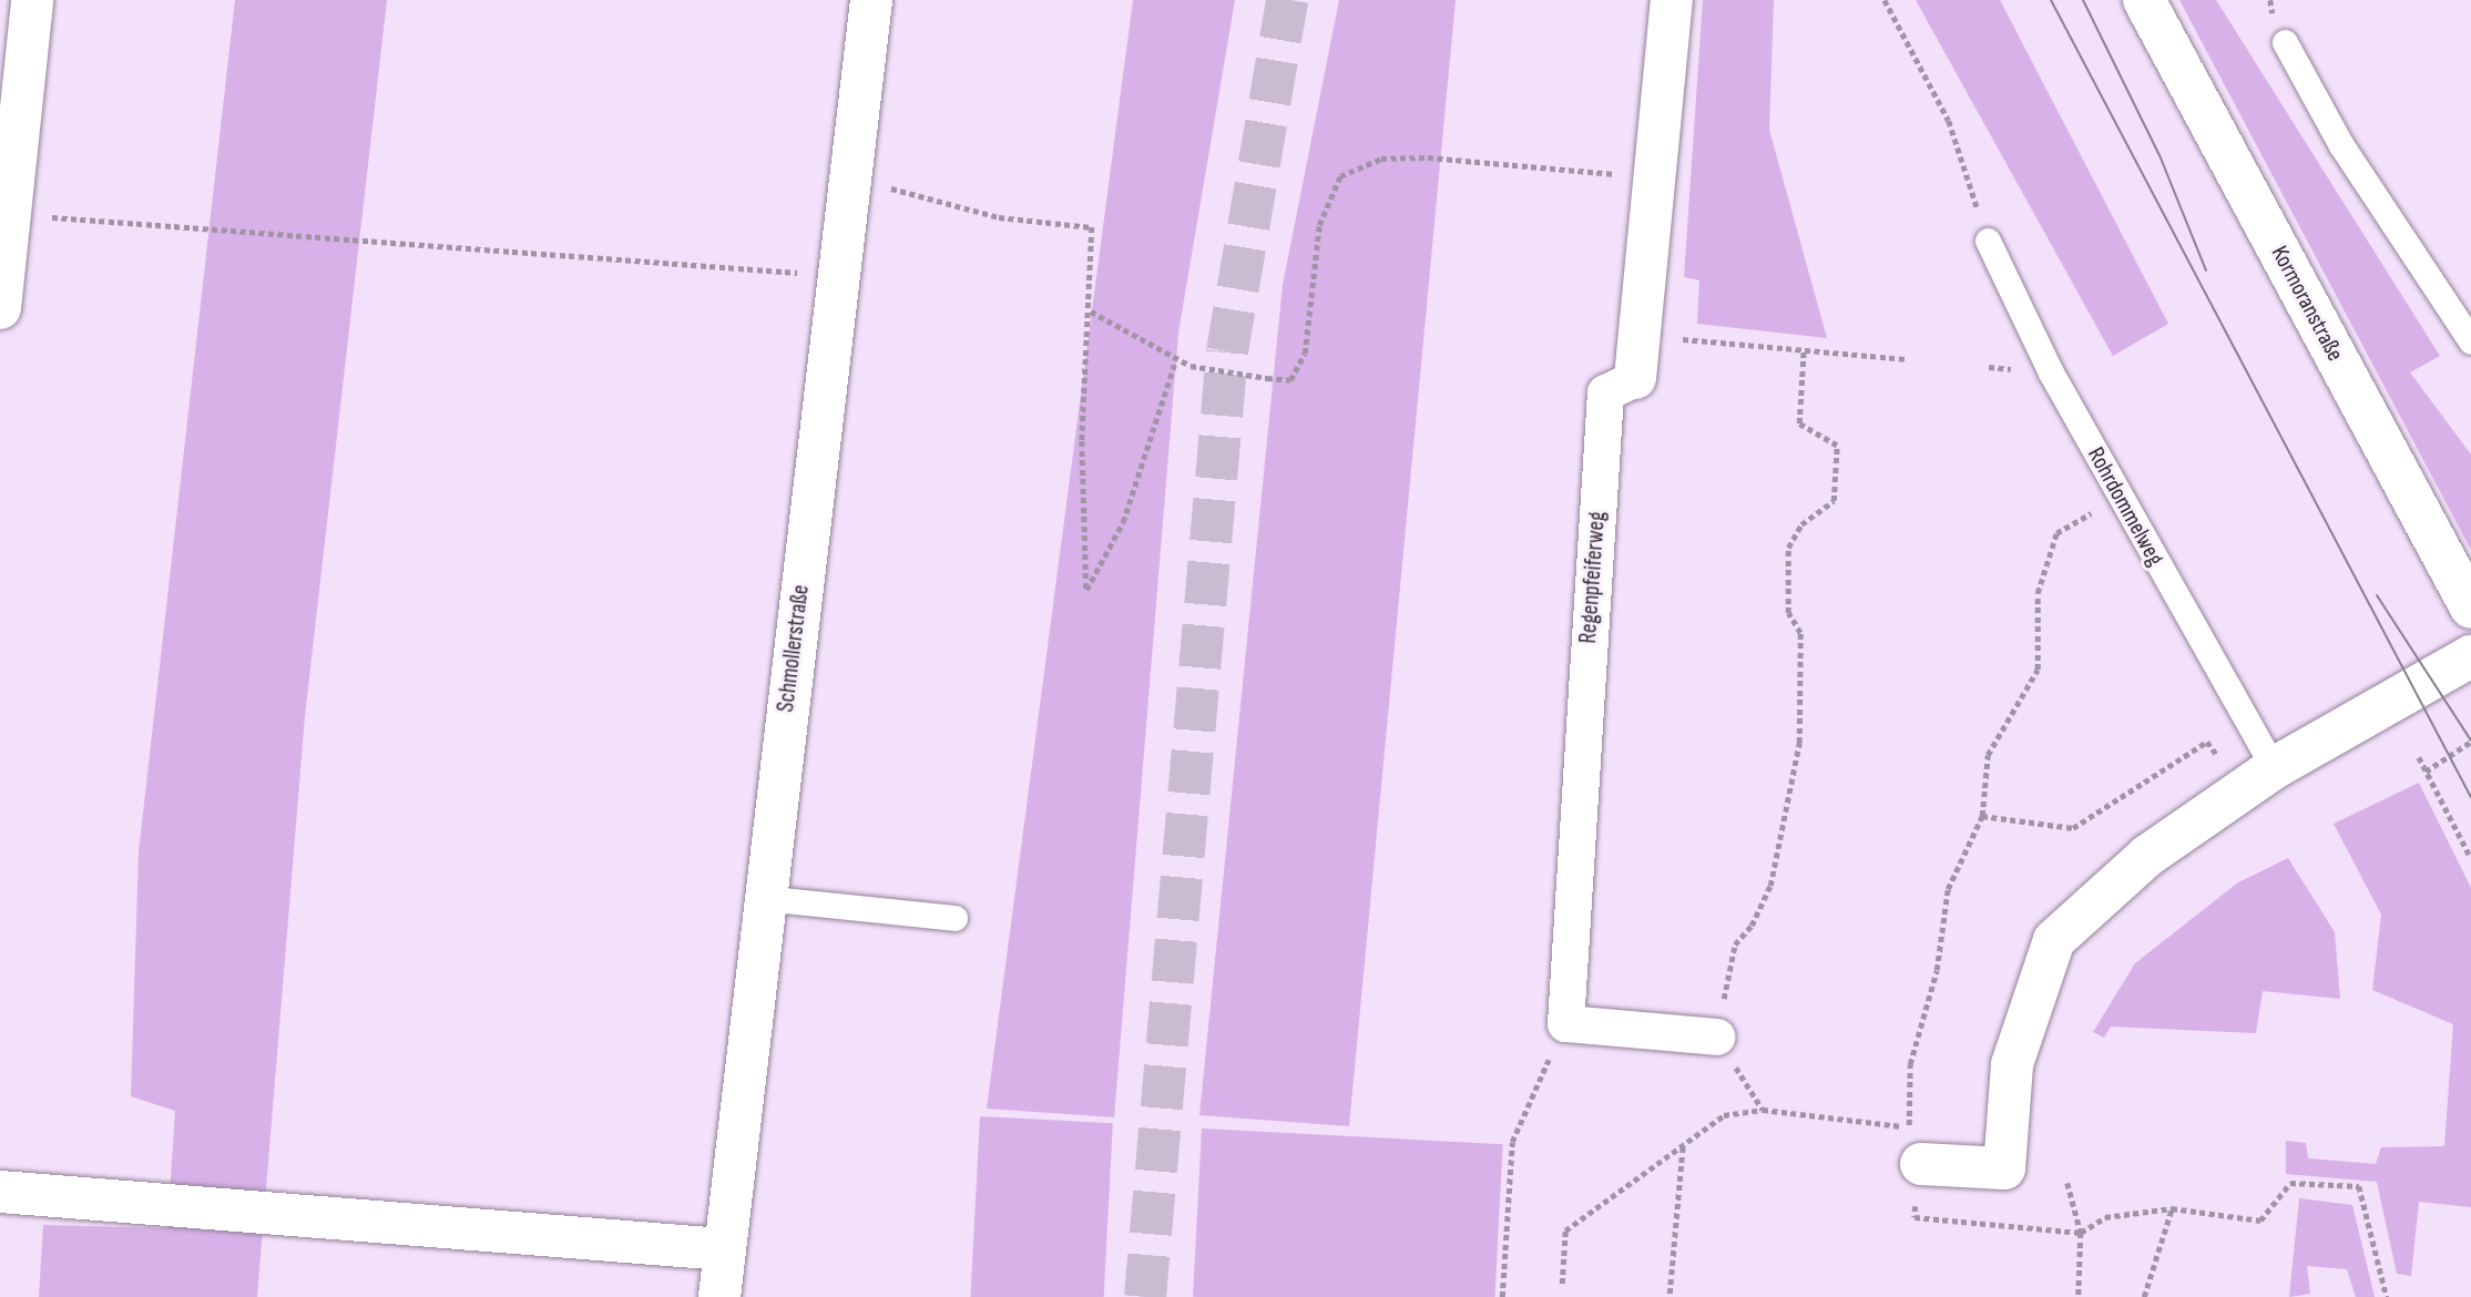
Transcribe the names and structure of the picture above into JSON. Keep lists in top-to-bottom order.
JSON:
{
  "streets": {
    "street": ["Kormoranstraße", "Regenpfeiferweg", "Schmollerstraße"],
    "lane": ["Rohrdommelweg"]
  }
}
